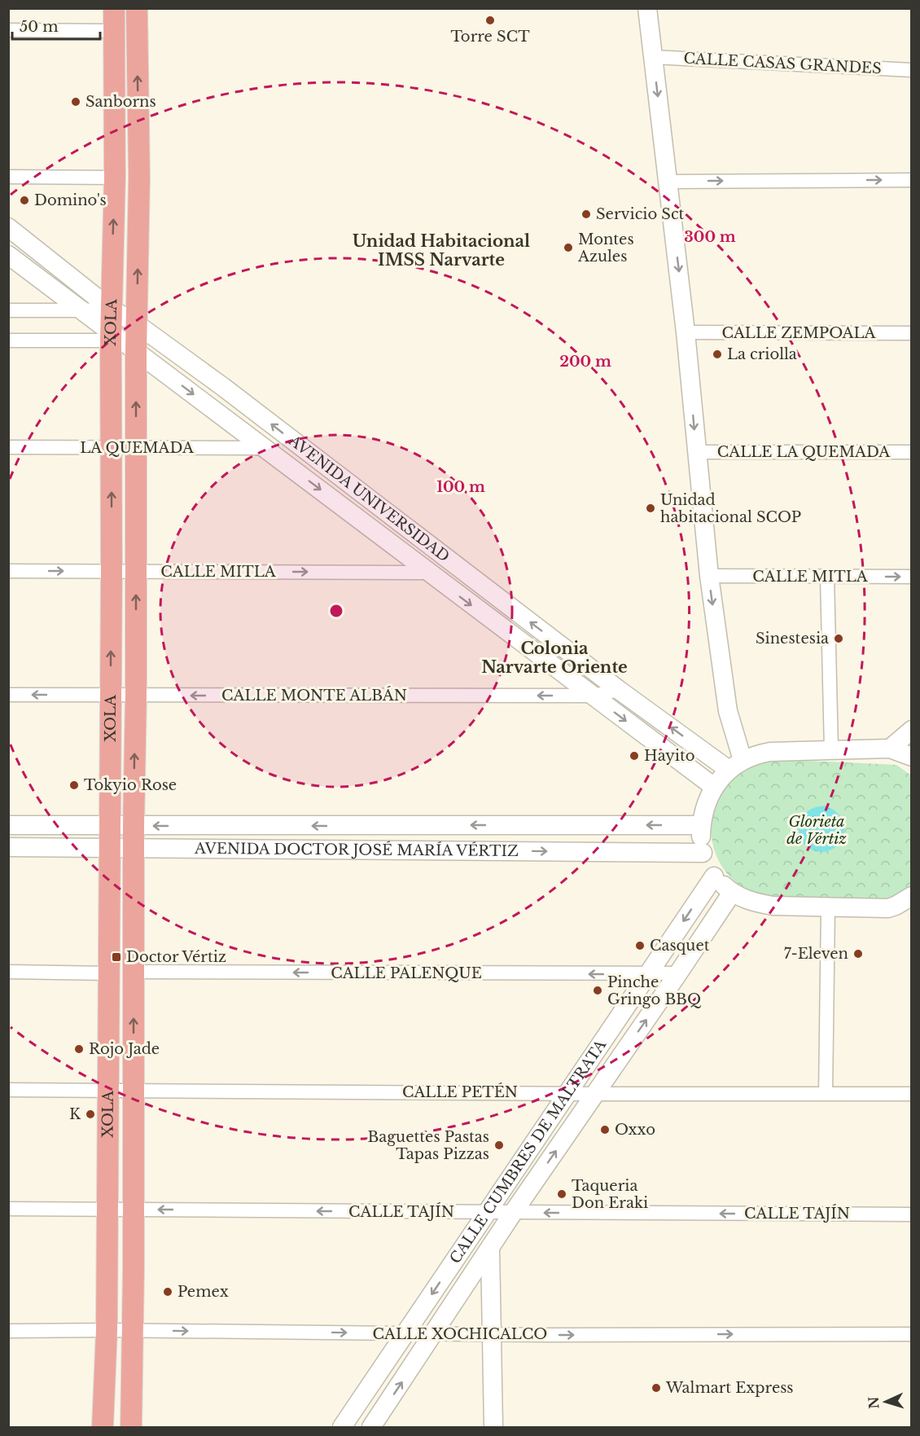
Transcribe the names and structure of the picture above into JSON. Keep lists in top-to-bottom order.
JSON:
{
  "streets": {
    "main road": [
      "XOLA",
      "AVENIDA UNIVERSIDAD",
      "AVENIDA DOCTOR JOSÉ MARÍA VÉRTIZ",
      "CALLE CUMBRES DE MALTRATA"
    ],
    "street": [
      "CALLE CASAS GRANDES",
      "CALLE ZEMPOALA",
      "LA QUEMADA",
      "CALLE LA QUEMADA",
      "CALLE MITLA",
      "CALLE MONTE ALBÁN",
      "CALLE PALENQUE",
      "CALLE PETÉN",
      "CALLE TAJÍN",
      "CALLE XOCHICALCO"
    ]
  },
  "crossings": [
    ["XOLA", "LA QUEMADA"],
    ["XOLA", "AVENIDA UNIVERSIDAD"],
    ["XOLA", "CALLE MITLA"],
    ["XOLA", "CALLE MONTE ALBÁN"],
    ["XOLA", "AVENIDA DOCTOR JOSÉ MARÍA VÉRTIZ"],
    ["XOLA", "CALLE PALENQUE"],
    ["XOLA", "CALLE PETÉN"],
    ["XOLA", "CALLE TAJÍN"],
    ["XOLA", "CALLE XOCHICALCO"],
    ["LA QUEMADA", "AVENIDA UNIVERSIDAD"],
    ["AVENIDA UNIVERSIDAD", "CALLE MITLA"],
    ["AVENIDA UNIVERSIDAD", "CALLE MONTE ALBÁN"],
    ["CALLE PALENQUE", "CALLE CUMBRES DE MALTRATA"],
    ["CALLE PETÉN", "CALLE CUMBRES DE MALTRATA"],
    ["CALLE CUMBRES DE MALTRATA", "CALLE TAJÍN"],
    ["CALLE CUMBRES DE MALTRATA", "CALLE XOCHICALCO"]
  ],
  "one_way": [
    "CALLE MITLA",
    "CALLE MONTE ALBÁN",
    "CALLE PALENQUE",
    "CALLE TAJÍN",
    "CALLE XOCHICALCO"
  ],
  "districts": ["Unidad Habitacional IMSS Narvarte", "Colonia Narvarte Oriente"],
  "parks": ["Glorieta de Vértiz"],
  "places": {
    "other": [
      "Torre SCT",
      "Sanborns",
      "Domino's",
      "Servicio Sct",
      "Montes Azules",
      "La criolla",
      "Unidad habitacional SCOP",
      "Sinestesia",
      "Hayito",
      "Tokyio Rose",
      "Casquet",
      "7-Eleven",
      "Pinche Gringo BBQ",
      "Rojo Jade",
      "K",
      "Oxxo",
      "Baguettes Pastas Tapas Pizzas",
      "Taqueria Don Eraki",
      "Pemex",
      "Walmart Express"
    ],
    "transit": ["Doctor Vértiz"]
  },
  "scale_bar": "50 m",
  "north": "left",
  "rings": ["300 m", "200 m", "100 m"]
}
